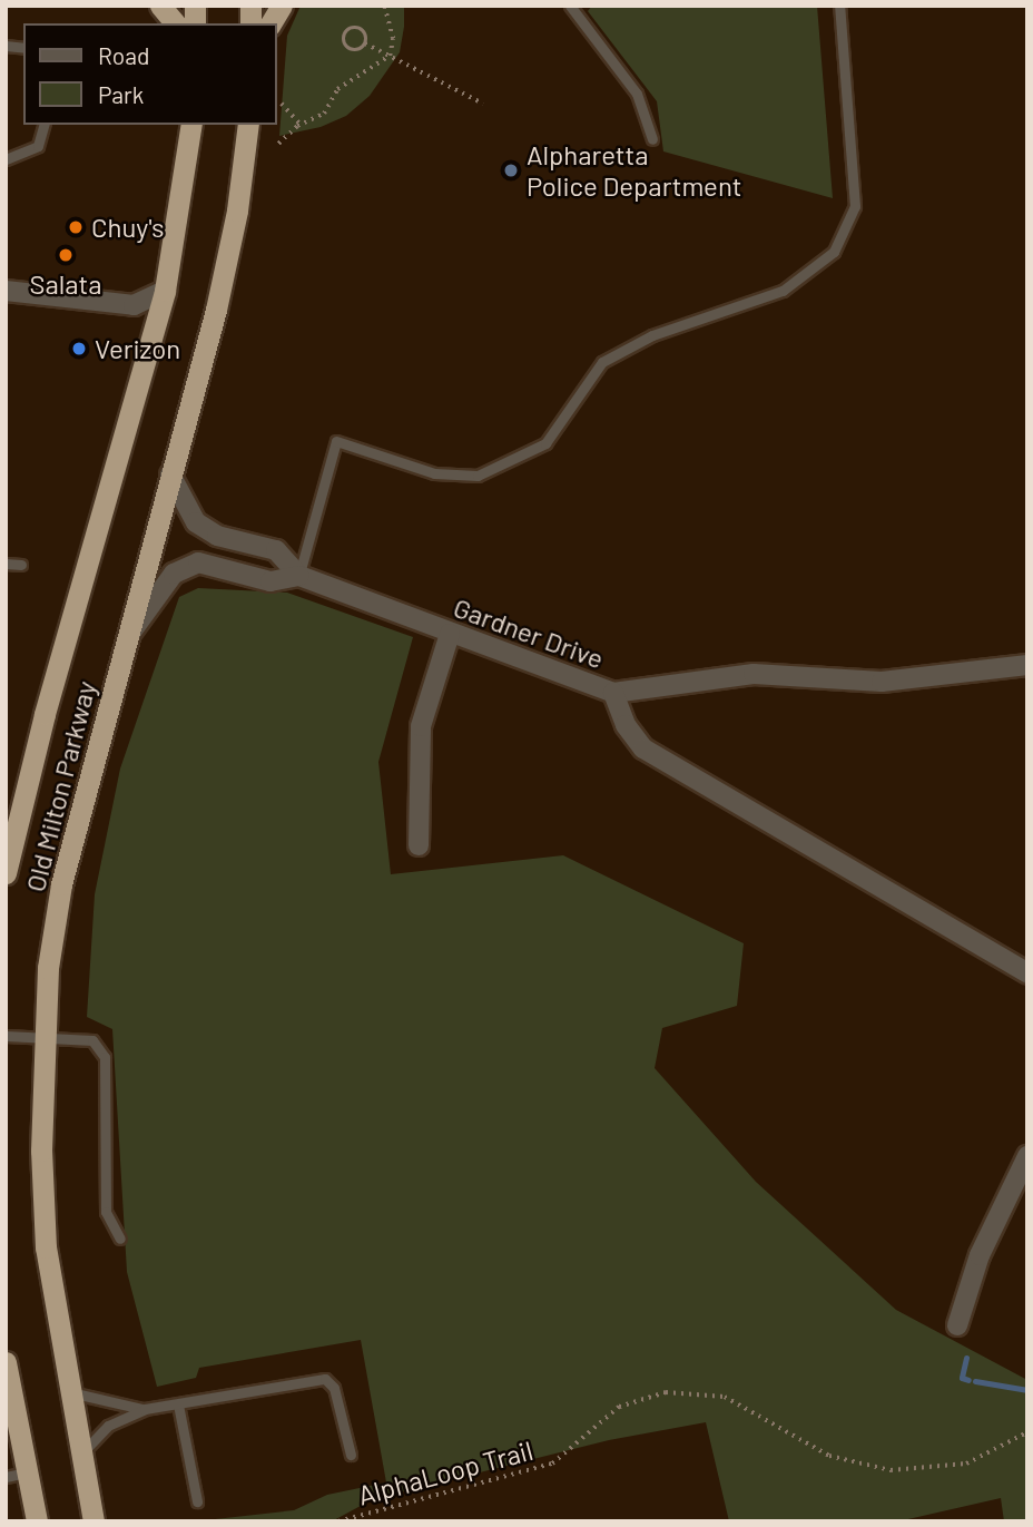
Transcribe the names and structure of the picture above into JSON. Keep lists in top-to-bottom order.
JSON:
{
  "streets": {
    "highway": ["Old Milton Parkway"],
    "street": ["Gardner Drive"],
    "path": ["AlphaLoop Trail"]
  },
  "crossings": [
    ["Gardner Drive", "Old Milton Parkway"]
  ],
  "places": [
    "Alpharetta Police Department",
    "Chuy's",
    "Salata",
    "Verizon"
  ],
  "legend": ["Road", "Park"]
}
